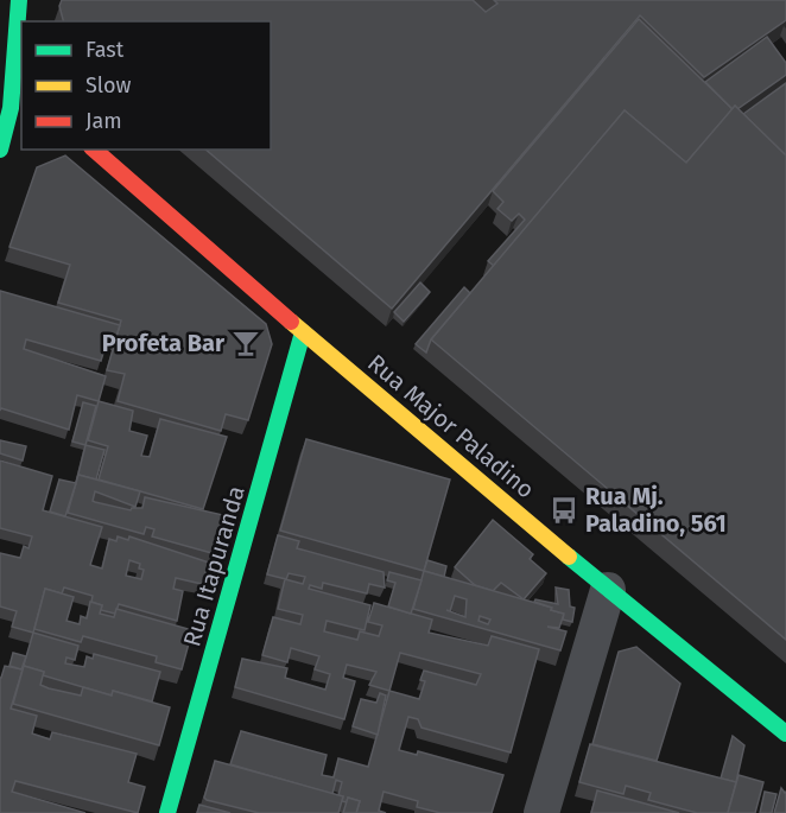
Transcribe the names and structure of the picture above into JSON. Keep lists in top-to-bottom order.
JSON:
{
  "streets": {
    "main road": ["Rua Major Paladino", "Rua Itapuranda"]
  },
  "crossings": [
    ["Rua Major Paladino", "Rua Itapuranda"]
  ],
  "places": {
    "bar": ["Profeta Bar"],
    "bus stop": ["Rua Mj. Paladino, 561"]
  },
  "legend": ["Fast", "Slow", "Jam"]
}
